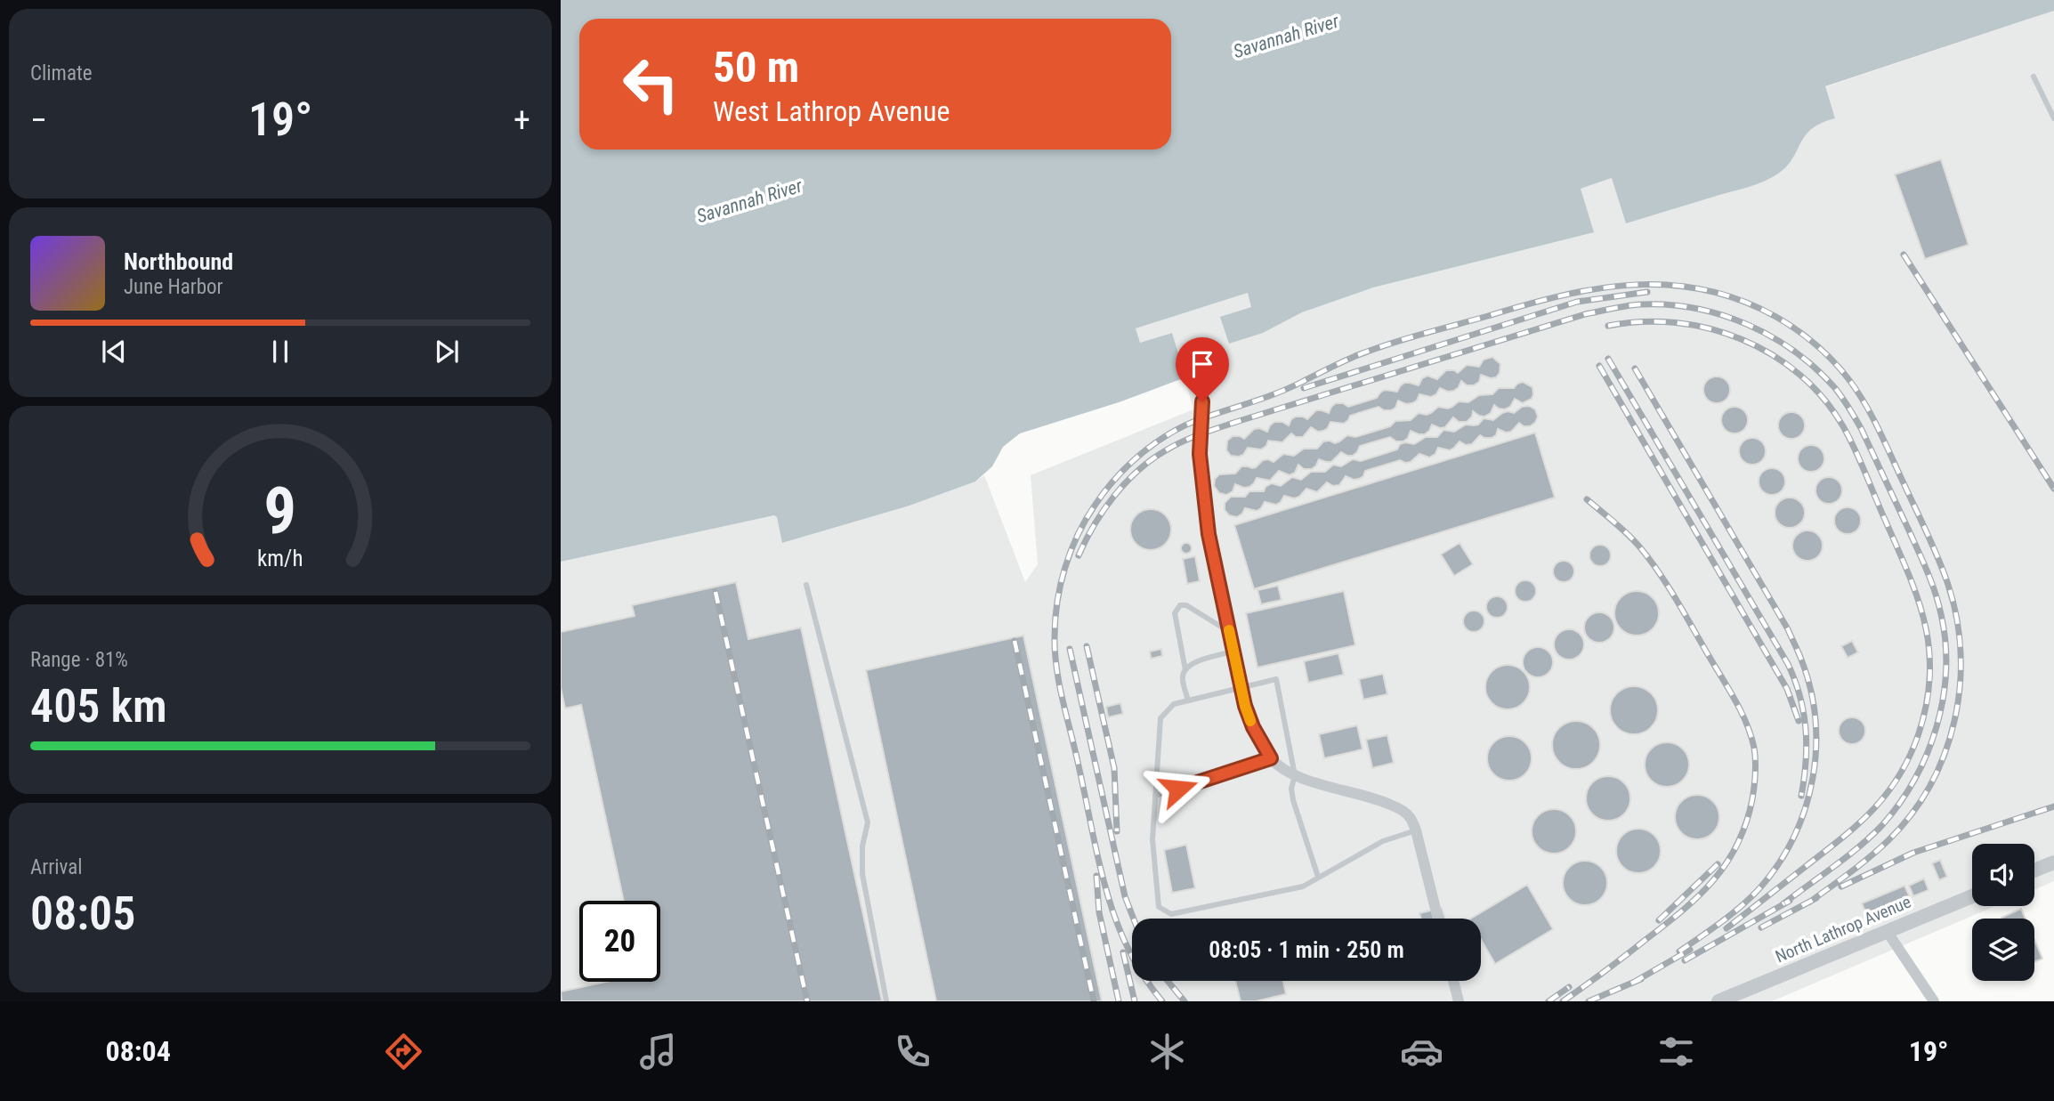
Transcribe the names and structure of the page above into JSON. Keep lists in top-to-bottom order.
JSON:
{
  "streets": {
    "street": ["North Lathrop Avenue"]
  },
  "water": ["Savannah River"],
  "page": {
    "tile": [
      "Climate",
      ["Range · 81%", "405 km"],
      ["Arrival", "08:05"]
    ],
    "turn": ["50 m", "West Lathrop Avenue"],
    "heat": ["−", "19°", "+"],
    "song": ["Northbound", "June Harbor"],
    "limit": "20",
    "trip": "08:05 · 1 min · 250 m",
    "tabs": ["08:04", "19°"],
    "gauge": ["9", "km/h"]
  }
}
